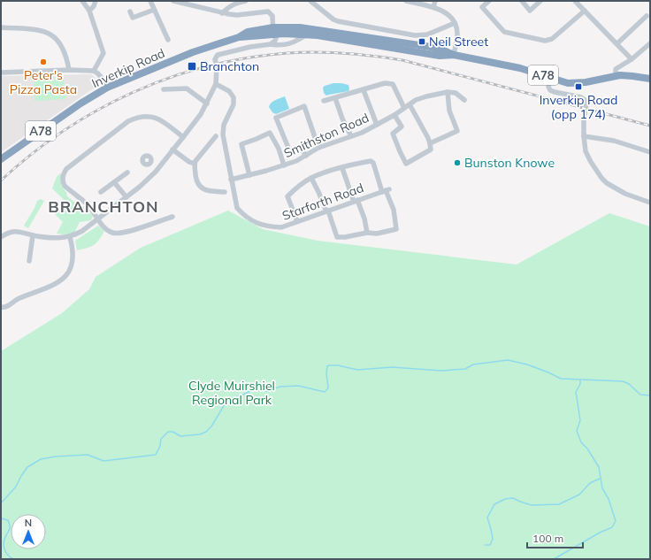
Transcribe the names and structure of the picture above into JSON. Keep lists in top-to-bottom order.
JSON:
{
  "streets": {
    "highway": ["Inverkip Road", "A78"],
    "street": ["Smithston Road", "Starforth Road"]
  },
  "crossings": [
    ["Smithston Road", "Starforth Road"]
  ],
  "districts": ["BRANCHTON"],
  "parks": ["Clyde Muirshiel Regional Park"],
  "places": {
    "transit": ["Neil Street", "Branchton", "Inverkip Road (opp 174)"],
    "other": ["Peter's Pizza Pasta", "Bunston Knowe"]
  },
  "scale_bar": "100 m",
  "north": "top"
}
